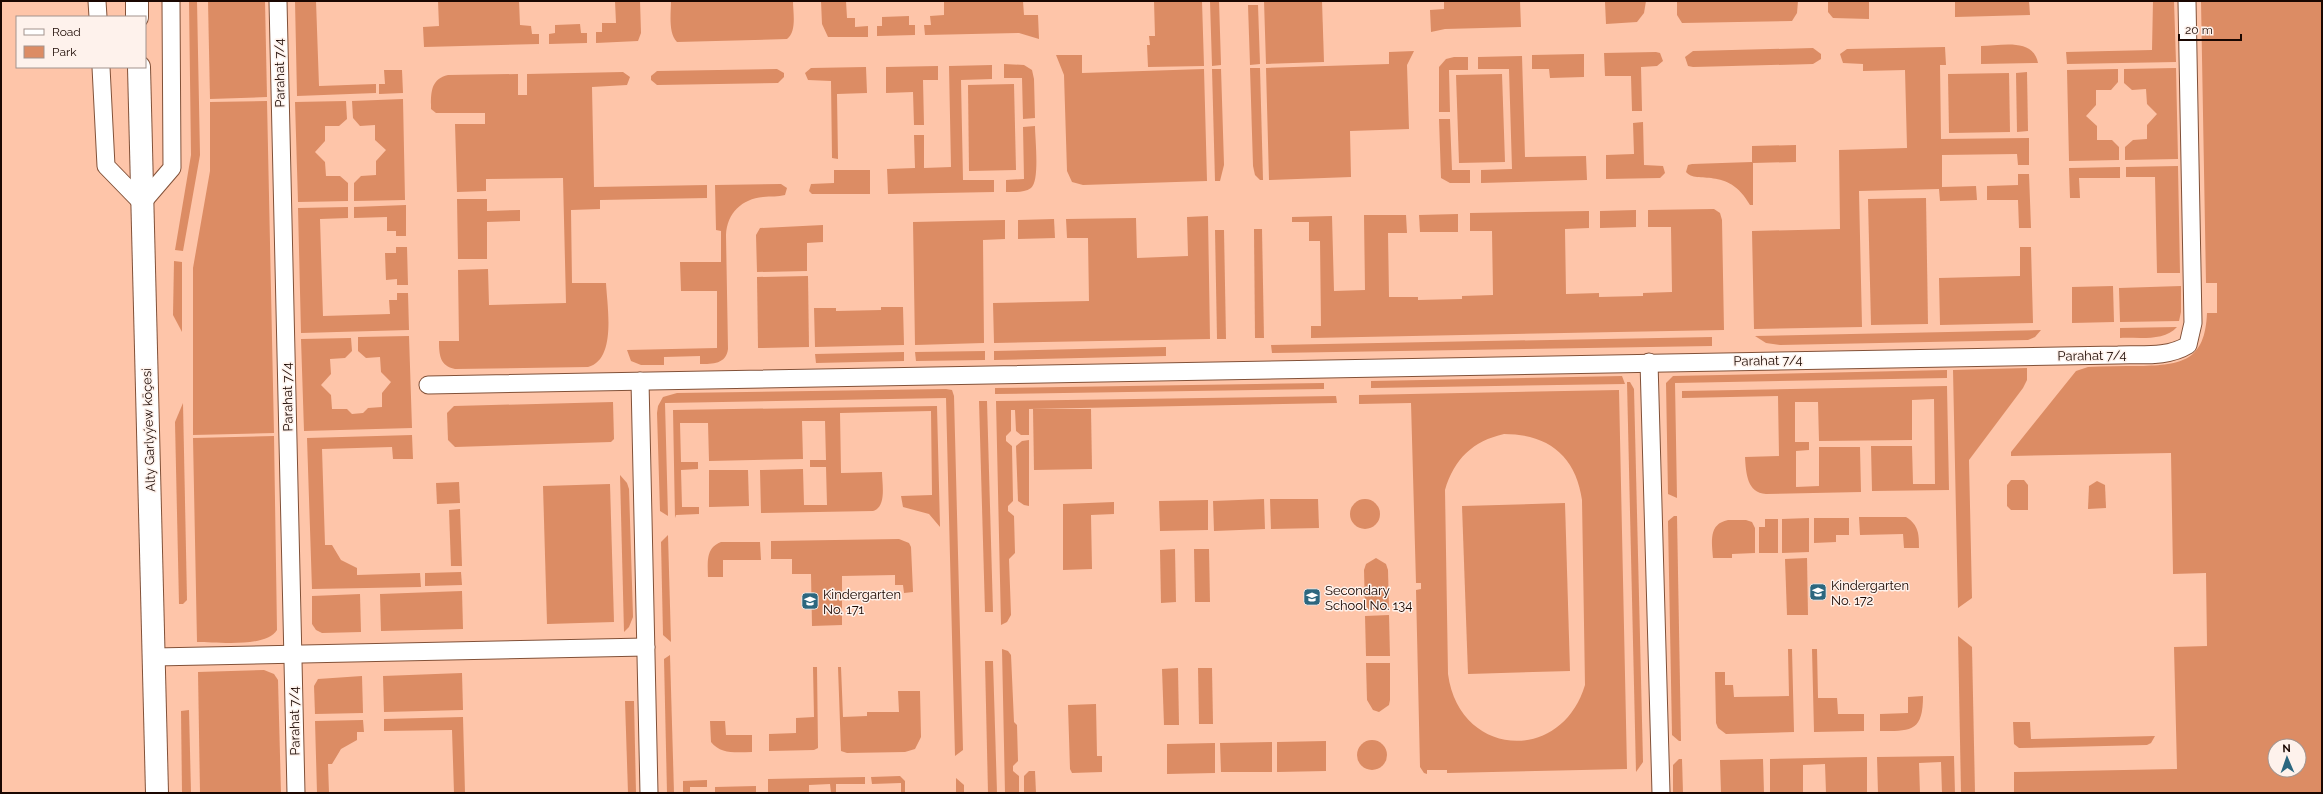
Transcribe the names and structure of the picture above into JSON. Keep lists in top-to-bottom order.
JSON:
{
  "streets": {
    "street": ["Parahat 7/4", "Alty Garlyýew köçesi"]
  },
  "places": {
    "school or university": ["Kindergarten No. 172", "Secondary School No. 134", "Kindergarten No. 171"]
  },
  "legend": ["Road", "Park"],
  "scale_bar": "20 m",
  "north": "top"
}
